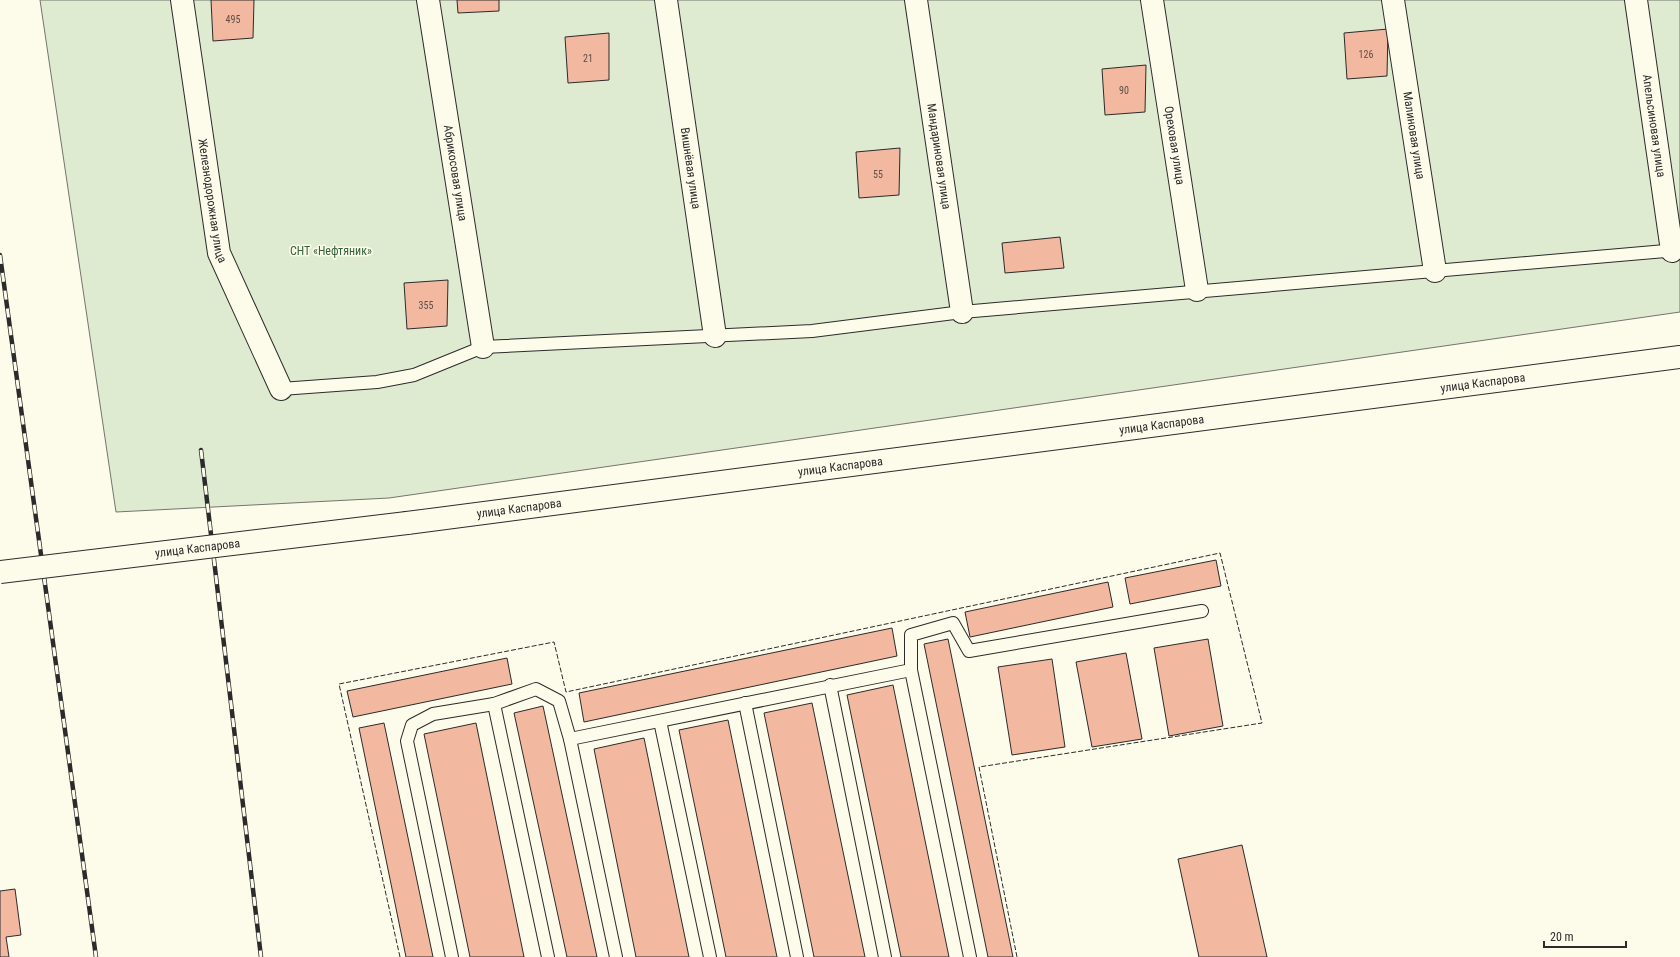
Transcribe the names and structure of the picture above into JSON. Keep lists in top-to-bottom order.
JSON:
{
  "streets": {
    "street": [
      "Апельсиновая улица",
      "Малиновая улица",
      "Ореховая улица",
      "Мандариновая улица",
      "Вишнёвая улица",
      "Абрикосовая улица",
      "Железнодорожная улица",
      "улица Каспарова"
    ]
  },
  "parks": ["СНТ «Нефтяник»"],
  "house_numbers": [
    "495",
    "126",
    "21",
    "90",
    "55",
    "355"
  ],
  "scale_bar": "20 m"
}
